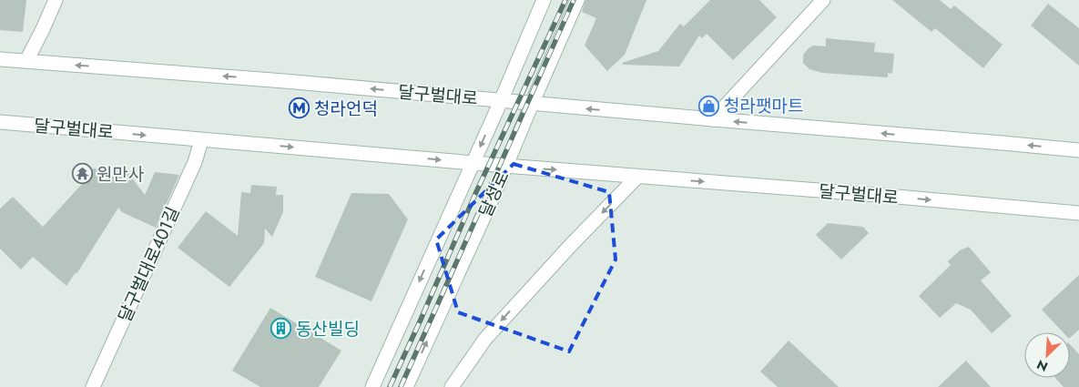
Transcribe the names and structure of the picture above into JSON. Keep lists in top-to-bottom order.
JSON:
{
  "streets": {
    "main road": ["달구벌대로", "달성로", "달구벌대로401길"]
  },
  "crossings": [
    ["달구벌대로", "달성로"],
    ["달구벌대로", "달구벌대로401길"]
  ],
  "places": {
    "shop": ["청라팻마트"],
    "metro station": ["청라언덕"],
    "temple": ["원만사"],
    "building": ["동산빌딩"]
  },
  "north": "bottom left"
}
